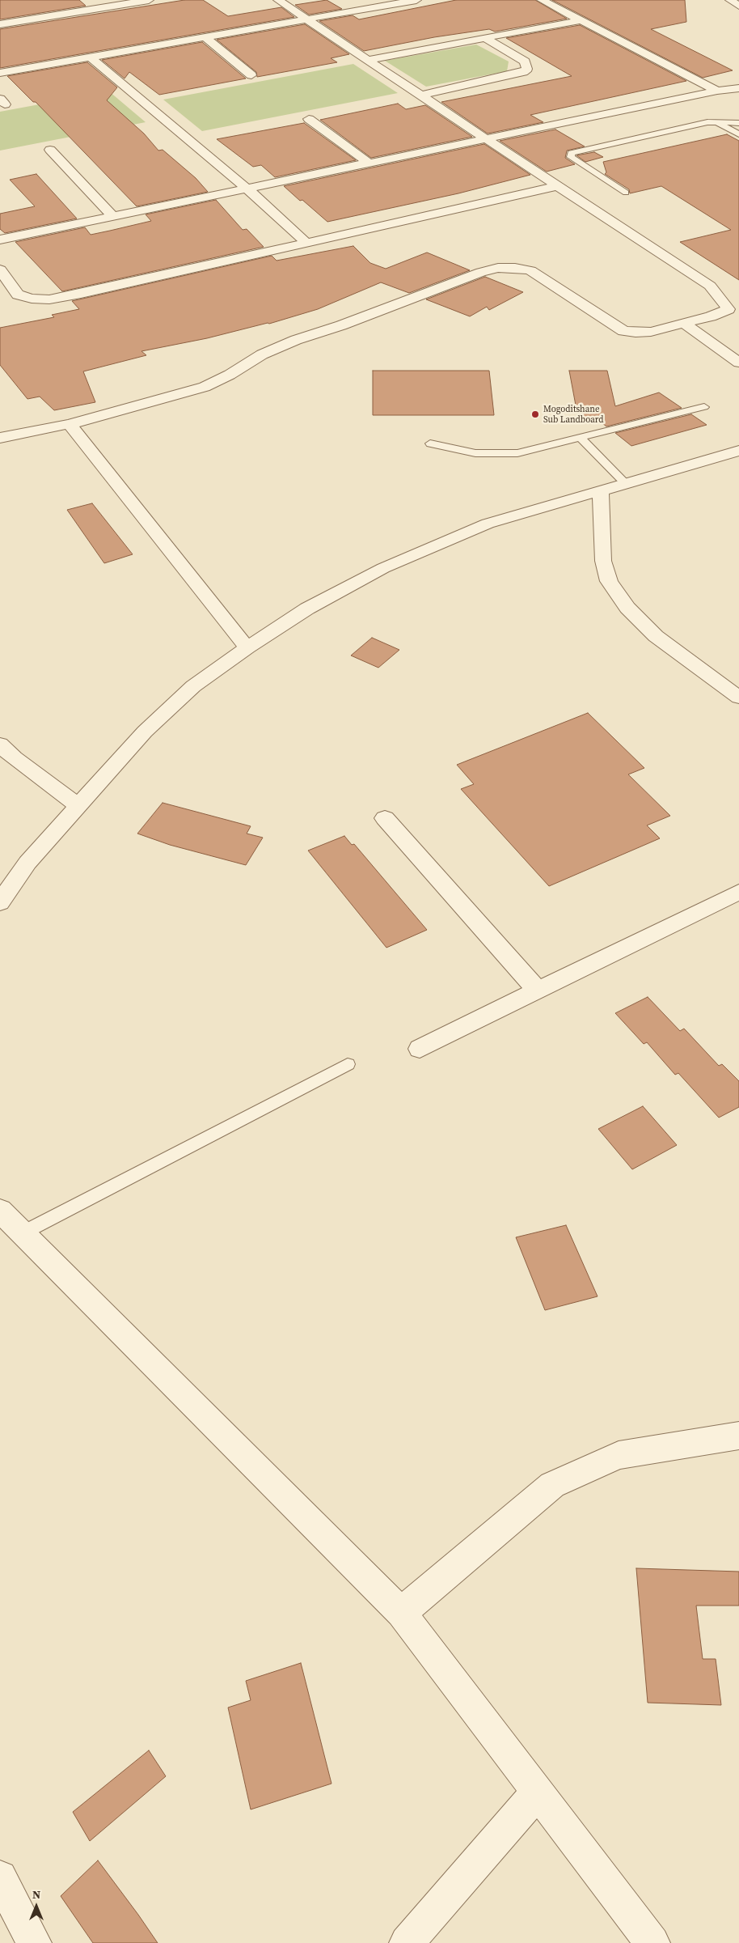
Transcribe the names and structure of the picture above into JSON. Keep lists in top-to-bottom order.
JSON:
{
  "places": ["Mogoditshane Sub Landboard"],
  "north": "top"
}
